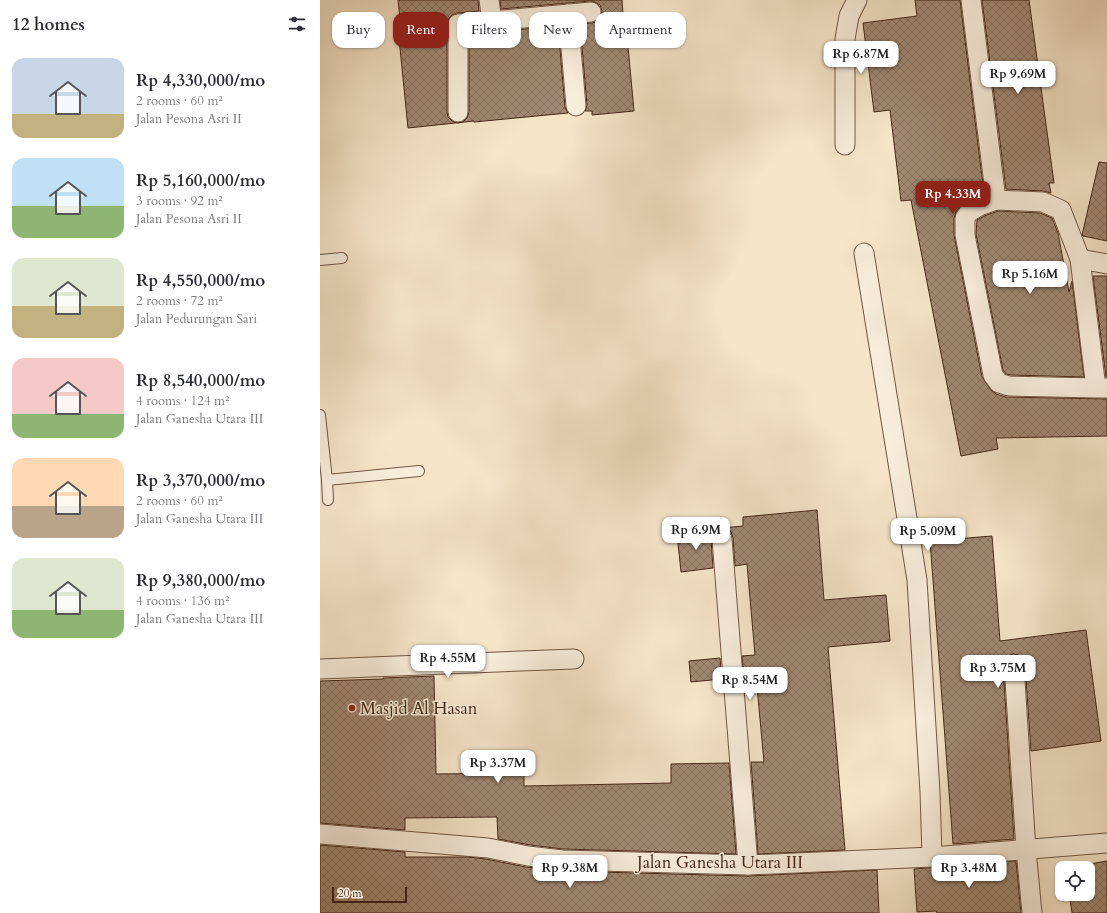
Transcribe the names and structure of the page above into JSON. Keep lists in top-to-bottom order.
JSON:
{
  "streets": {
    "street": ["Jalan Ganesha Utara III"]
  },
  "places": ["Masjid Al Hasan"],
  "scale_bar": "20 m",
  "page": {
    "heading": "12 homes",
    "chip": [
      "Buy",
      "Rent",
      "Filters",
      "New",
      "Apartment"
    ],
    "price": [
      "Rp 6.87M",
      "Rp 9.69M",
      "Rp 4.33M",
      "Rp 5.16M",
      "Rp 6.9M",
      "Rp 5.09M",
      "Rp 4.55M",
      "Rp 3.75M",
      "Rp 8.54M",
      "Rp 3.37M",
      "Rp 9.38M",
      "Rp 3.48M"
    ],
    "list": [
      {
        "name": "Rp 4,330,000/mo",
        "note": "2 rooms · 60 m² · Jalan Pesona Asri II"
      },
      {
        "name": "Rp 5,160,000/mo",
        "note": "3 rooms · 92 m² · Jalan Pesona Asri II"
      },
      {
        "name": "Rp 4,550,000/mo",
        "note": "2 rooms · 72 m² · Jalan Pedurungan Sari"
      },
      {
        "name": "Rp 8,540,000/mo",
        "note": "4 rooms · 124 m² · Jalan Ganesha Utara III"
      },
      {
        "name": "Rp 3,370,000/mo",
        "note": "2 rooms · 60 m² · Jalan Ganesha Utara III"
      },
      {
        "name": "Rp 9,380,000/mo",
        "note": "4 rooms · 136 m² · Jalan Ganesha Utara III"
      }
    ],
    "scale": "20 m"
  }
}
